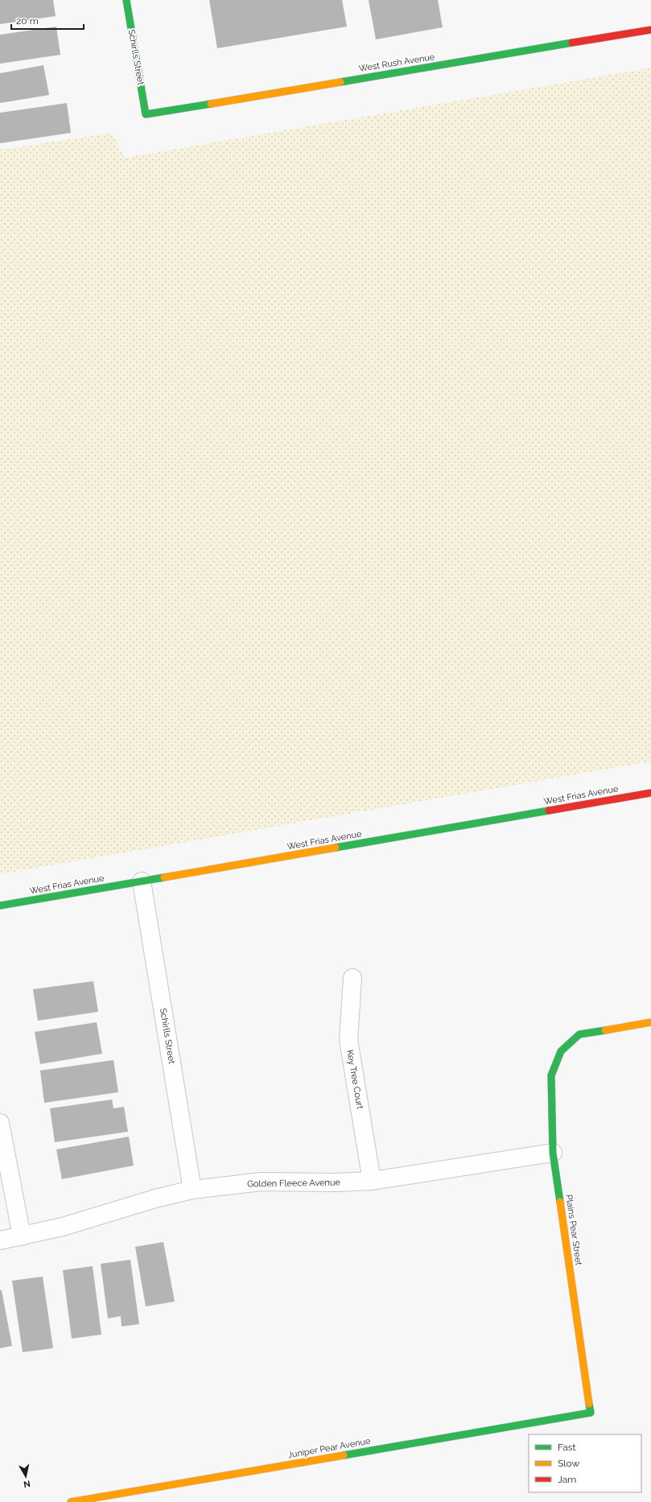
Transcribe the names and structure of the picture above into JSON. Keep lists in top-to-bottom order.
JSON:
{
  "streets": {
    "street": [
      "Schirlls Street",
      "West Rush Avenue",
      "West Frias Avenue",
      "Key Tree Court",
      "Golden Fleece Avenue",
      "Plains Pear Street",
      "Juniper Pear Avenue"
    ]
  },
  "crossings": [
    ["Schirlls Street", "West Rush Avenue"],
    ["Schirlls Street", "West Frias Avenue"],
    ["Schirlls Street", "Golden Fleece Avenue"],
    ["Key Tree Court", "Golden Fleece Avenue"],
    ["Golden Fleece Avenue", "Plains Pear Street"],
    ["Plains Pear Street", "Juniper Pear Avenue"]
  ],
  "legend": ["Fast", "Slow", "Jam"],
  "scale_bar": "20 m",
  "north": "bottom"
}
